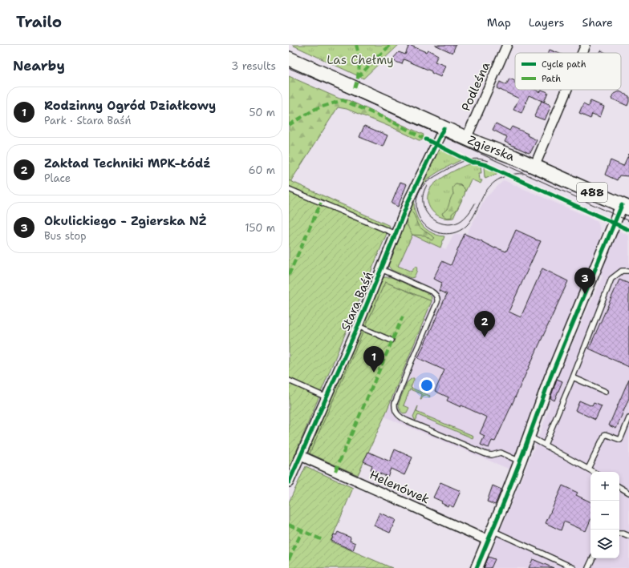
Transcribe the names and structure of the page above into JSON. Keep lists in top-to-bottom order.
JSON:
{
  "streets": {
    "main road": ["Zgierska", "488"],
    "street": ["Podleśna", "Stara Baśń", "Helenówek"]
  },
  "crossings": [
    ["Podleśna", "Zgierska"],
    ["Zgierska", "Stara Baśń"],
    ["Stara Baśń", "Helenówek"]
  ],
  "parks": ["Las Chełmy"],
  "legend": ["Cycle path", "Path"],
  "page": {
    "header": "Trailo",
    "nav": ["Map", "Layers", "Share"],
    "heading": ["Nearby", "3 results"],
    "list": [
      {
        "mark": "1",
        "name": "Rodzinny Ogród Działkowy",
        "note": "Park · Stara Baśń",
        "value": "50 m"
      },
      {
        "mark": "2",
        "name": "Zakład Techniki MPK-Łódź",
        "note": "Place",
        "value": "60 m"
      },
      {
        "mark": "3",
        "name": "Okulickiego - Zgierska NŻ",
        "note": "Bus stop",
        "value": "150 m"
      }
    ],
    "pins": ["3", "2", "1"],
    "map_buttons": ["+", "−"]
  }
}
